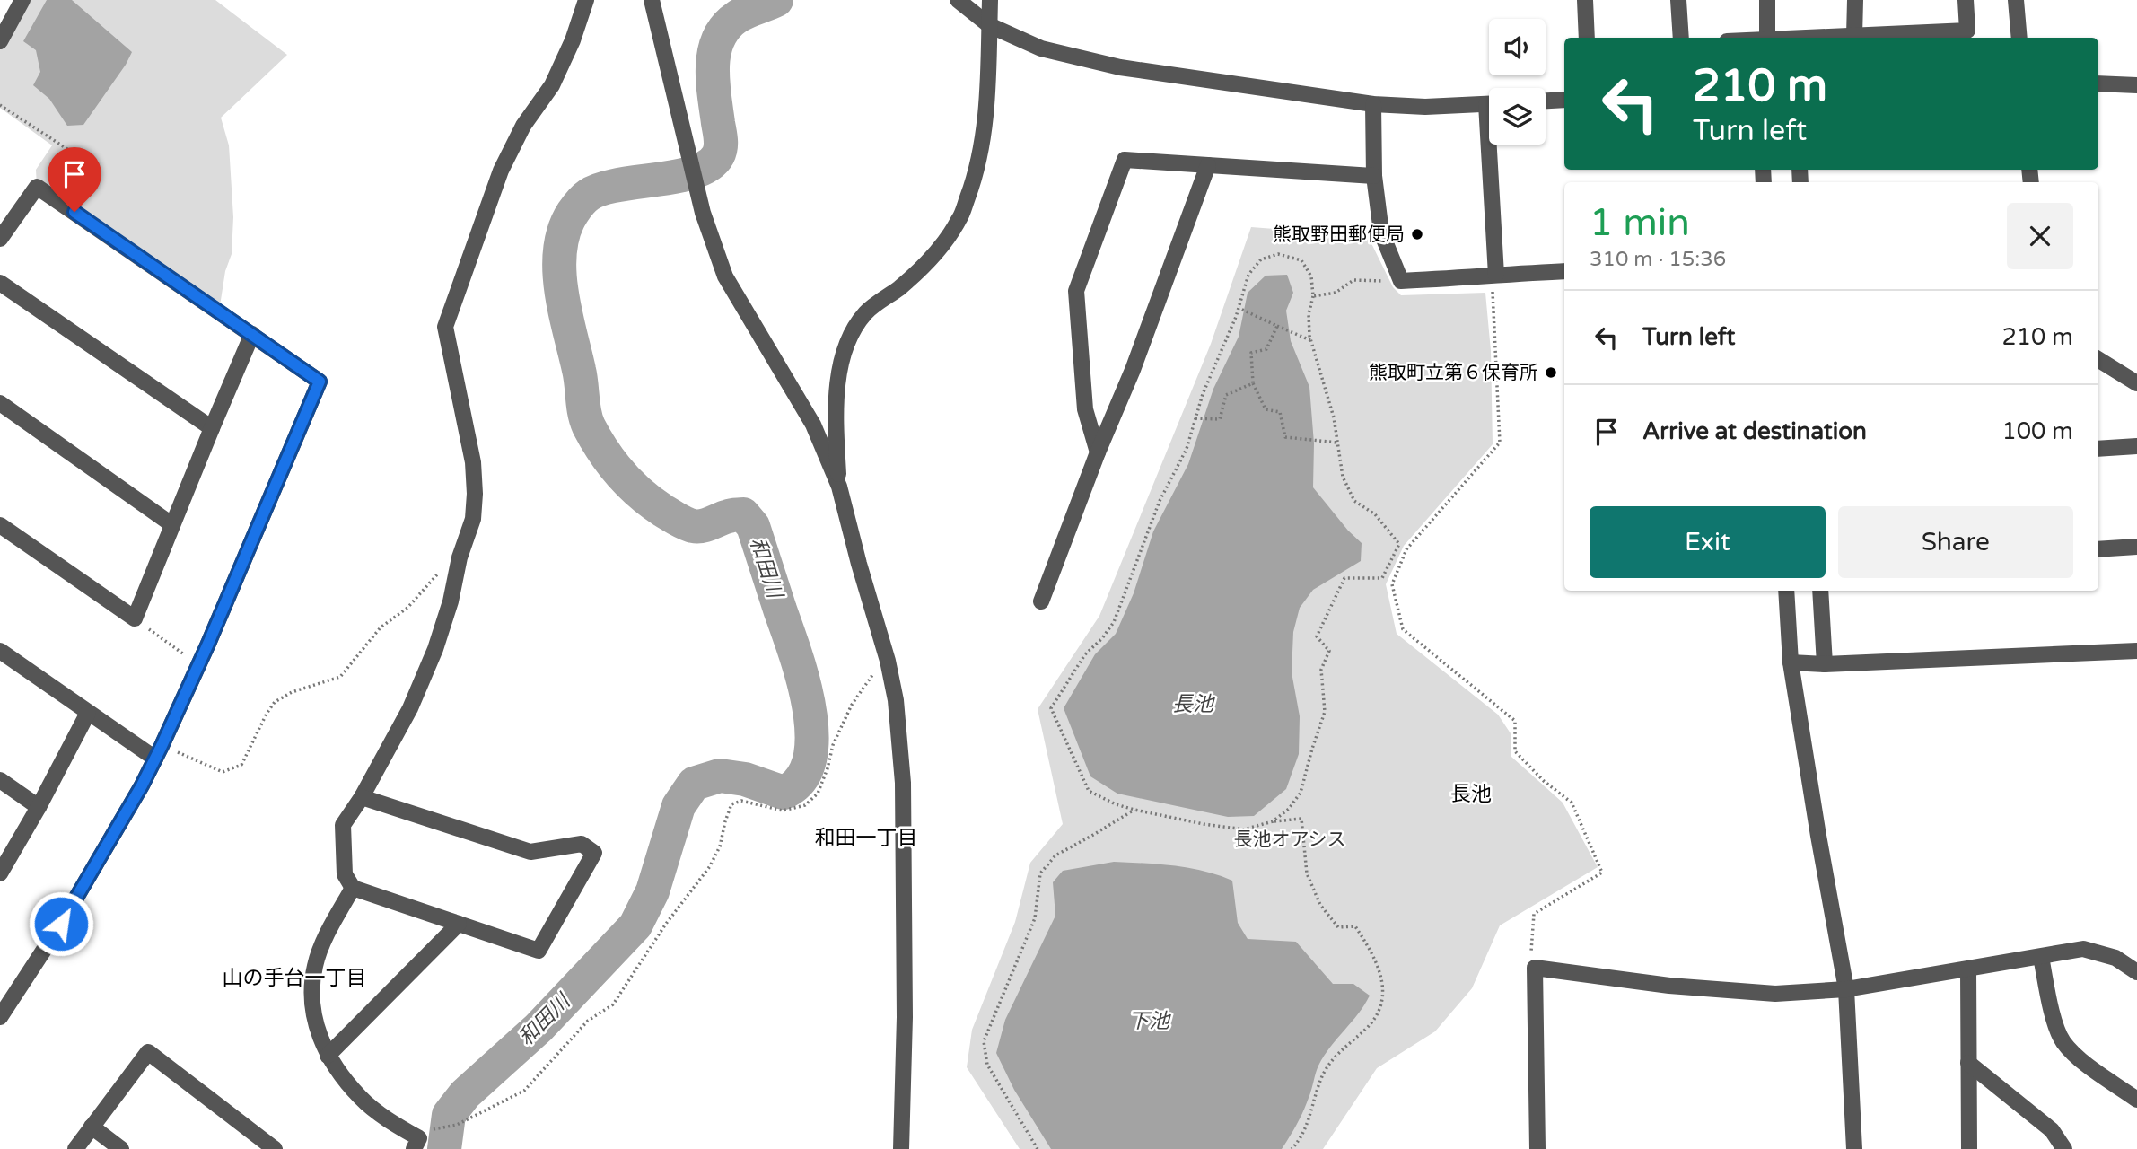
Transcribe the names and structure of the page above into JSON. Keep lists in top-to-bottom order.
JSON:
{
  "districts": ["長池", "和田一丁目", "山の手台一丁目"],
  "water": ["和田川", "長池", "下池"],
  "parks": ["長池オアシス"],
  "places": ["熊取野田郵便局", "熊取町立第６保育所"],
  "page": {
    "turn": ["210 m", "Turn left"],
    "heading": ["1 min", "310 m · 15:36"],
    "list": [
      {
        "name": "Turn left",
        "value": "210 m"
      },
      {
        "name": "Arrive at destination",
        "value": "100 m"
      }
    ],
    "buttons": ["Exit", "Share"]
  }
}
